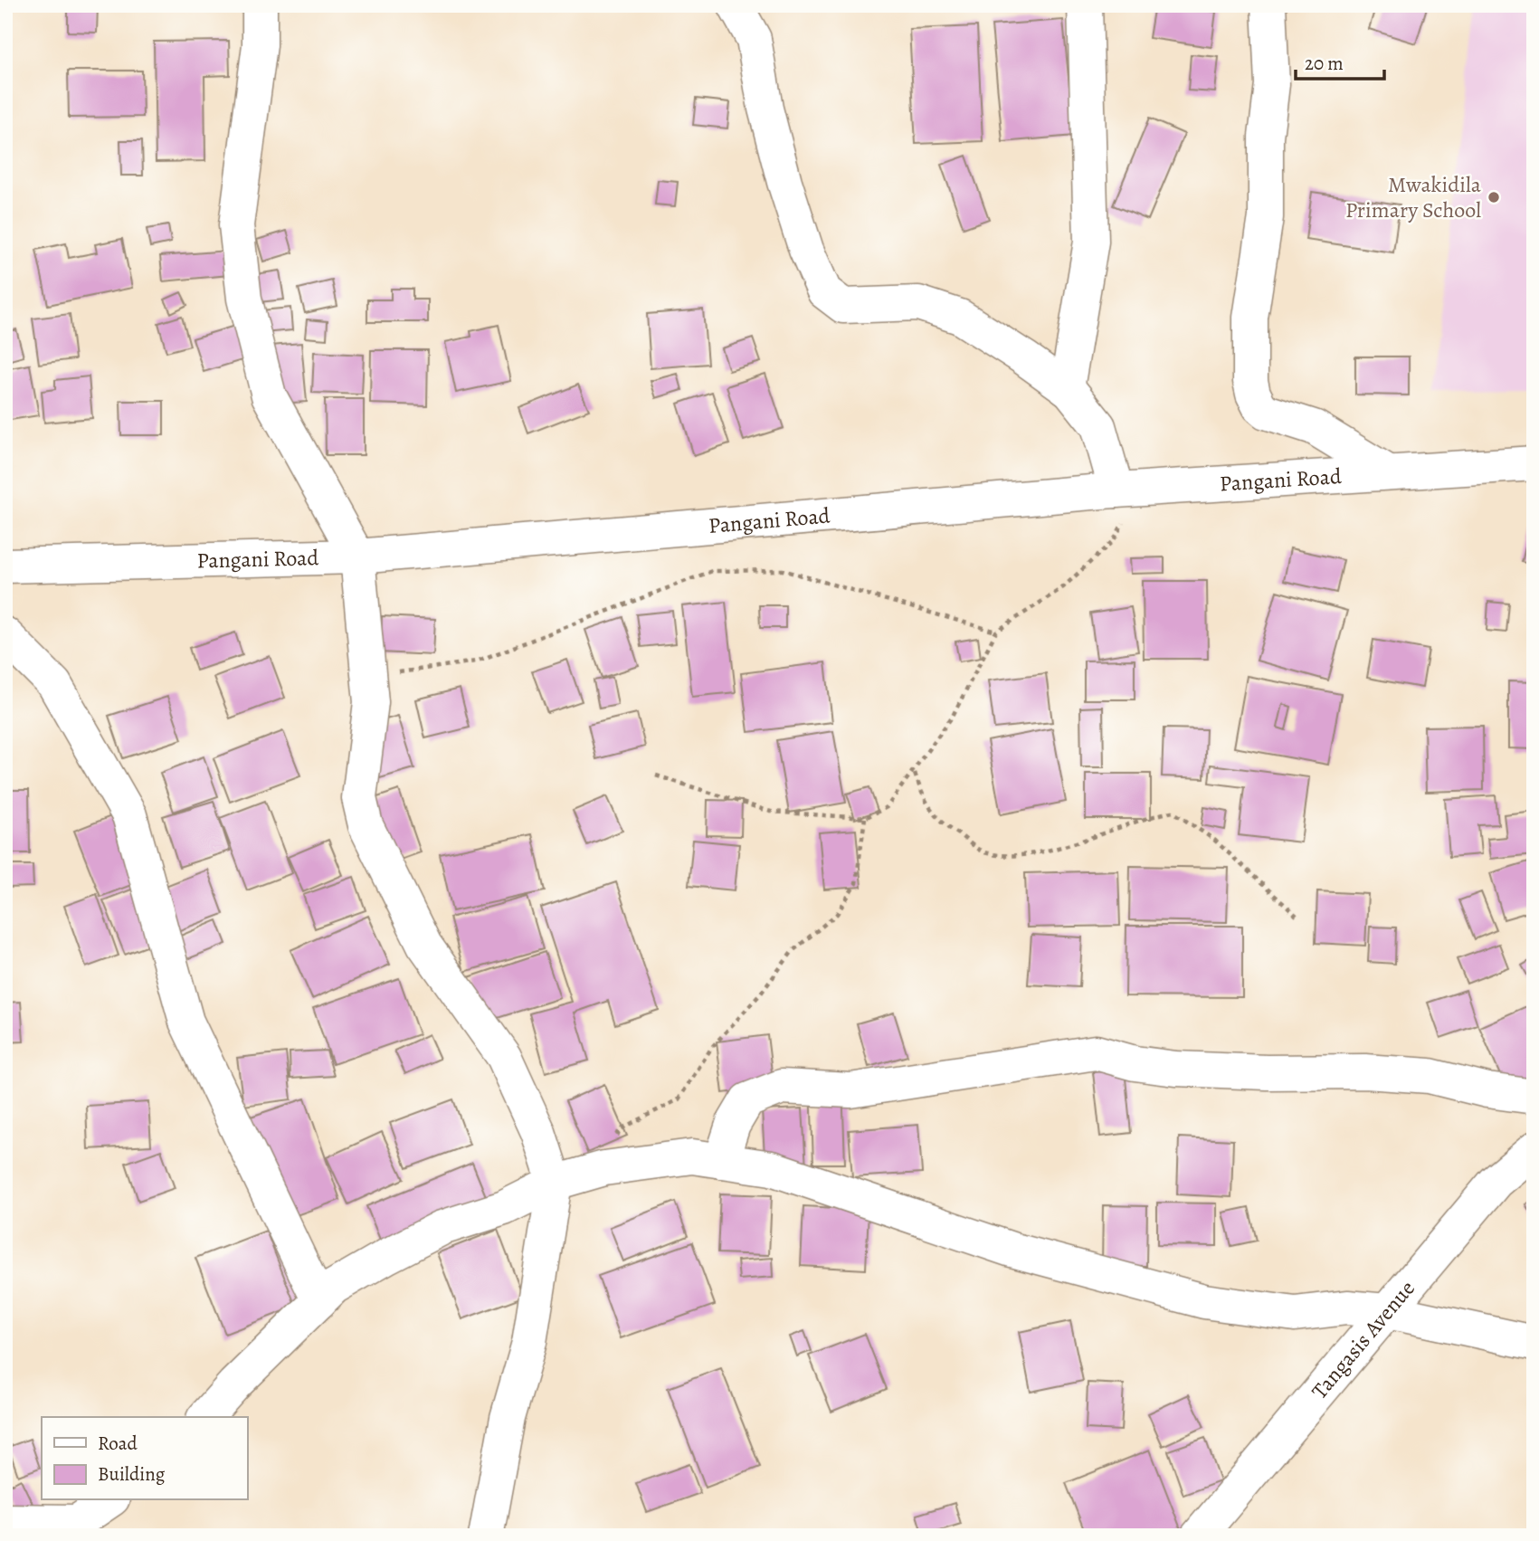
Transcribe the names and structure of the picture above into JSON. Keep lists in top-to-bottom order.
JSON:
{
  "streets": {
    "street": ["Pangani Road", "Tangasis Avenue"]
  },
  "places": ["Mwakidila Primary School"],
  "legend": ["Road", "Building"],
  "scale_bar": "20 m"
}
